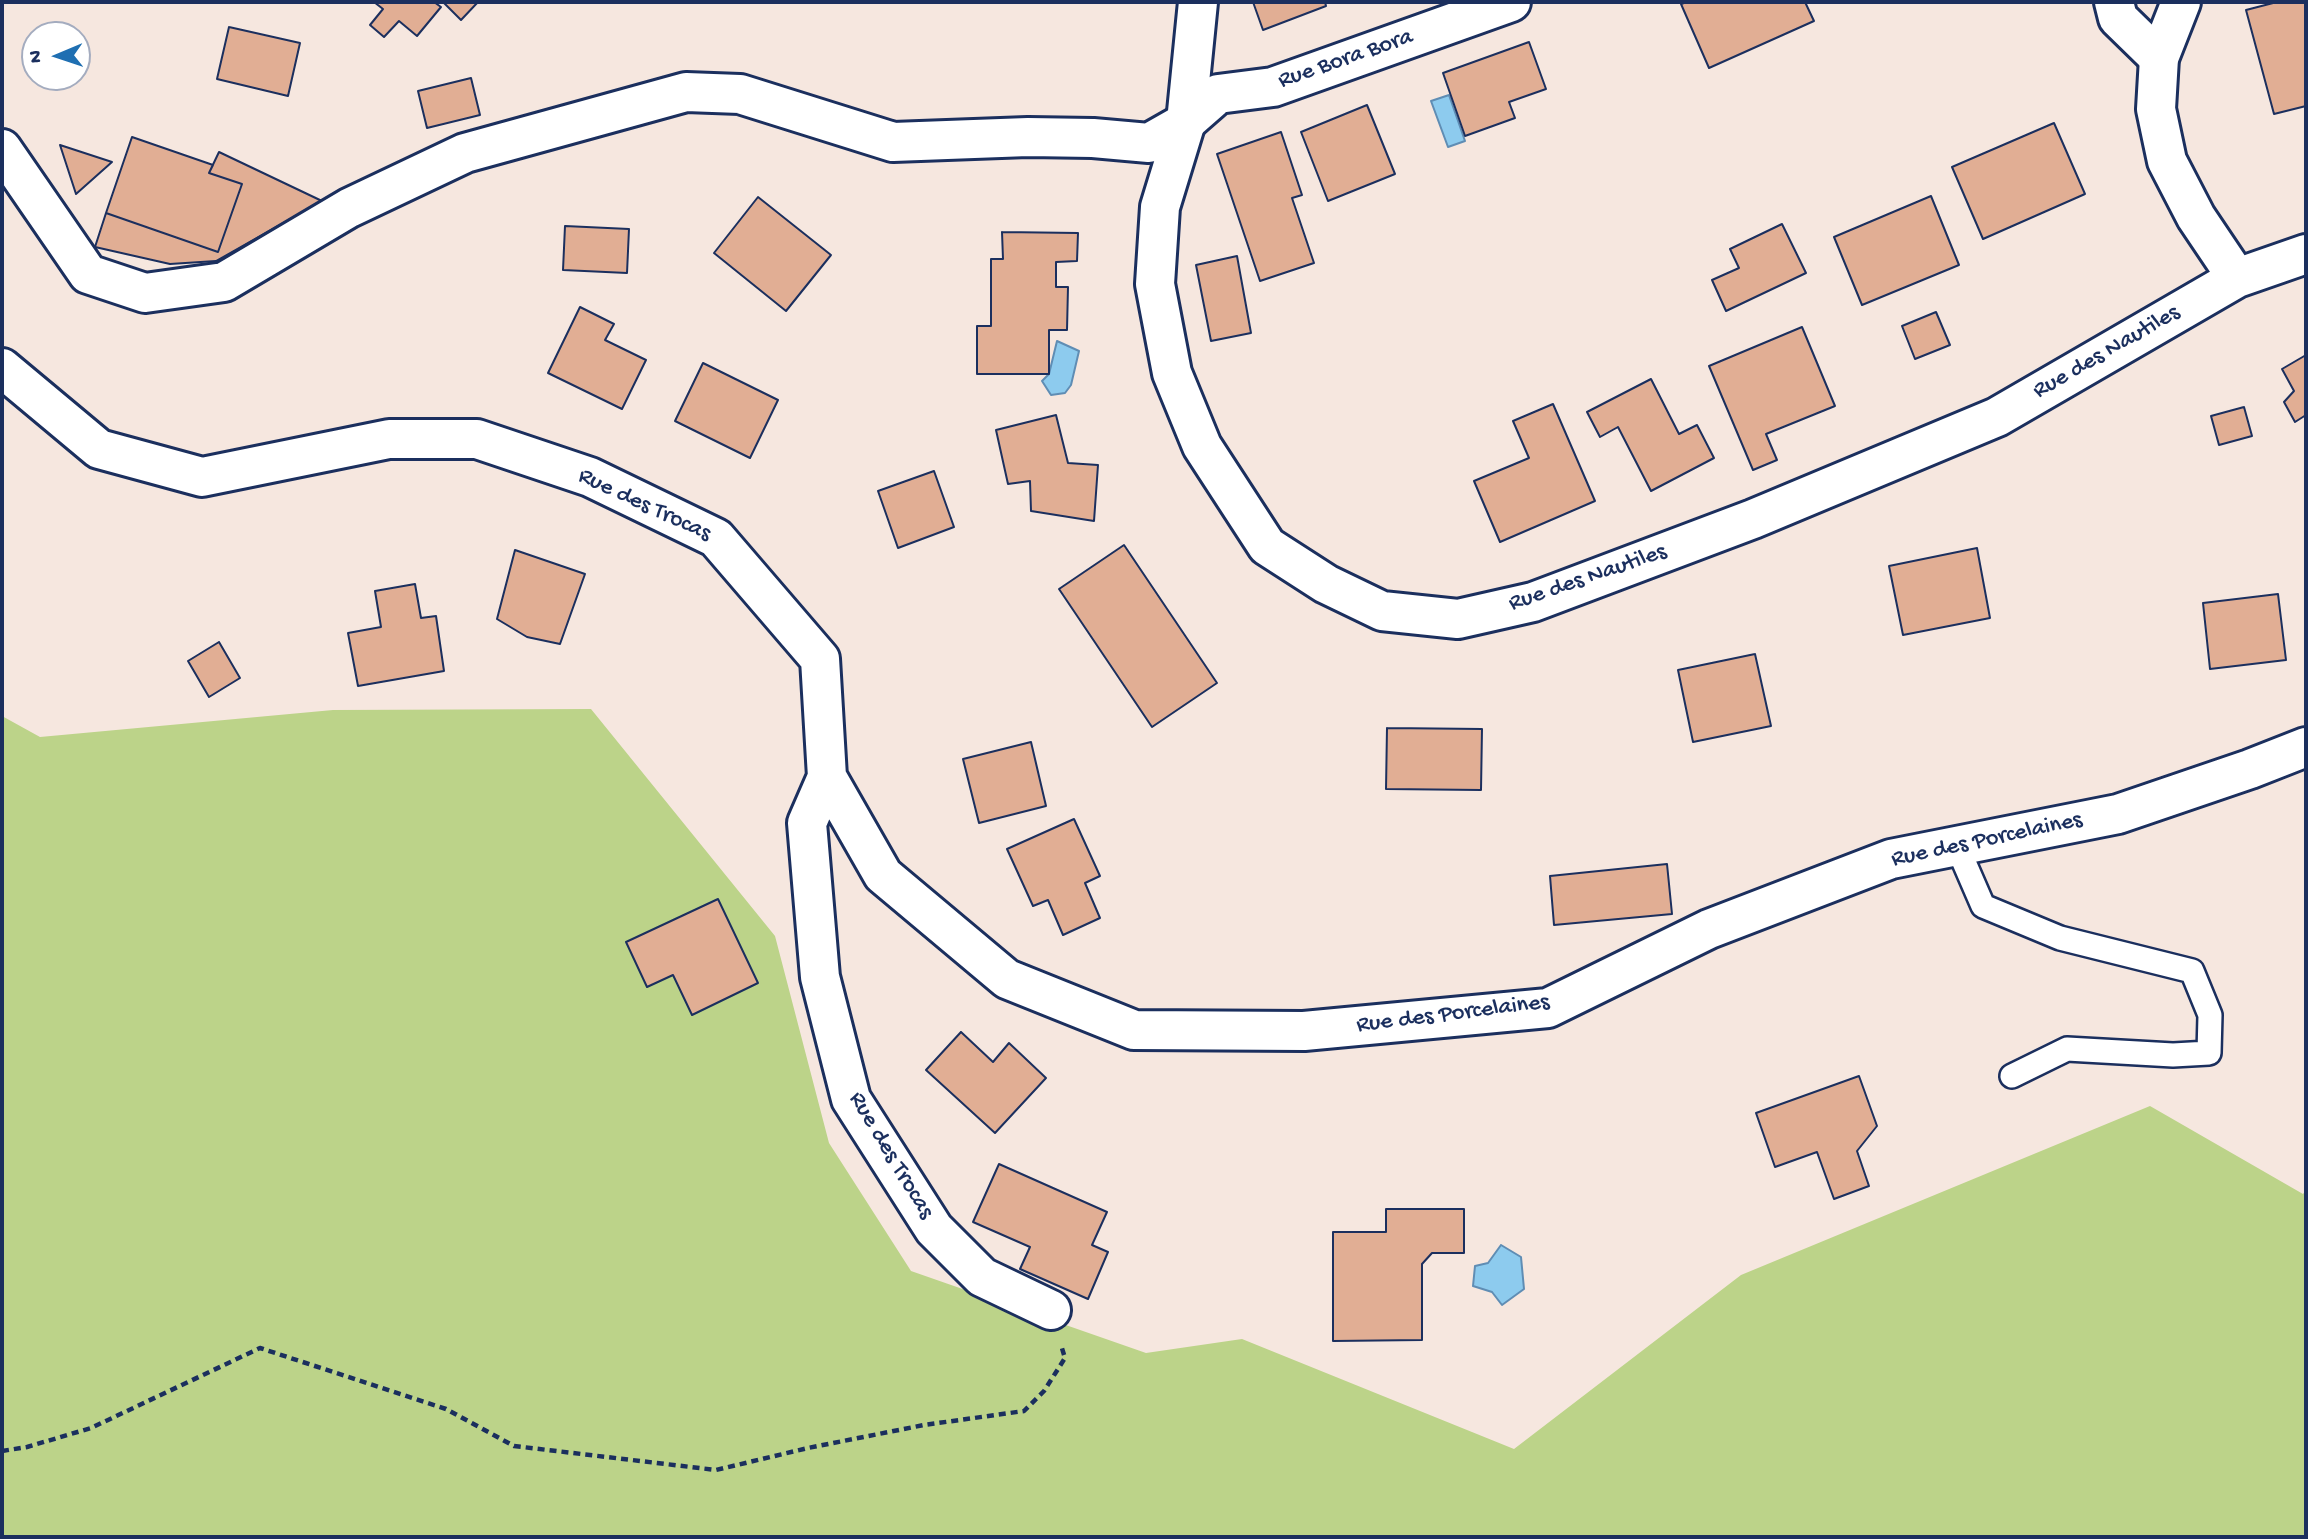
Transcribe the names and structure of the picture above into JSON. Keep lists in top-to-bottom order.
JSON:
{
  "streets": {
    "street": [
      "Rue Bora Bora",
      "Rue des Nautiles",
      "Rue des Trocas",
      "Rue des Porcelaines"
    ]
  },
  "crossings": [
    ["Rue Bora Bora", "Rue des Nautiles"],
    ["Rue des Trocas", "Rue des Porcelaines"]
  ],
  "north": "left"
}
